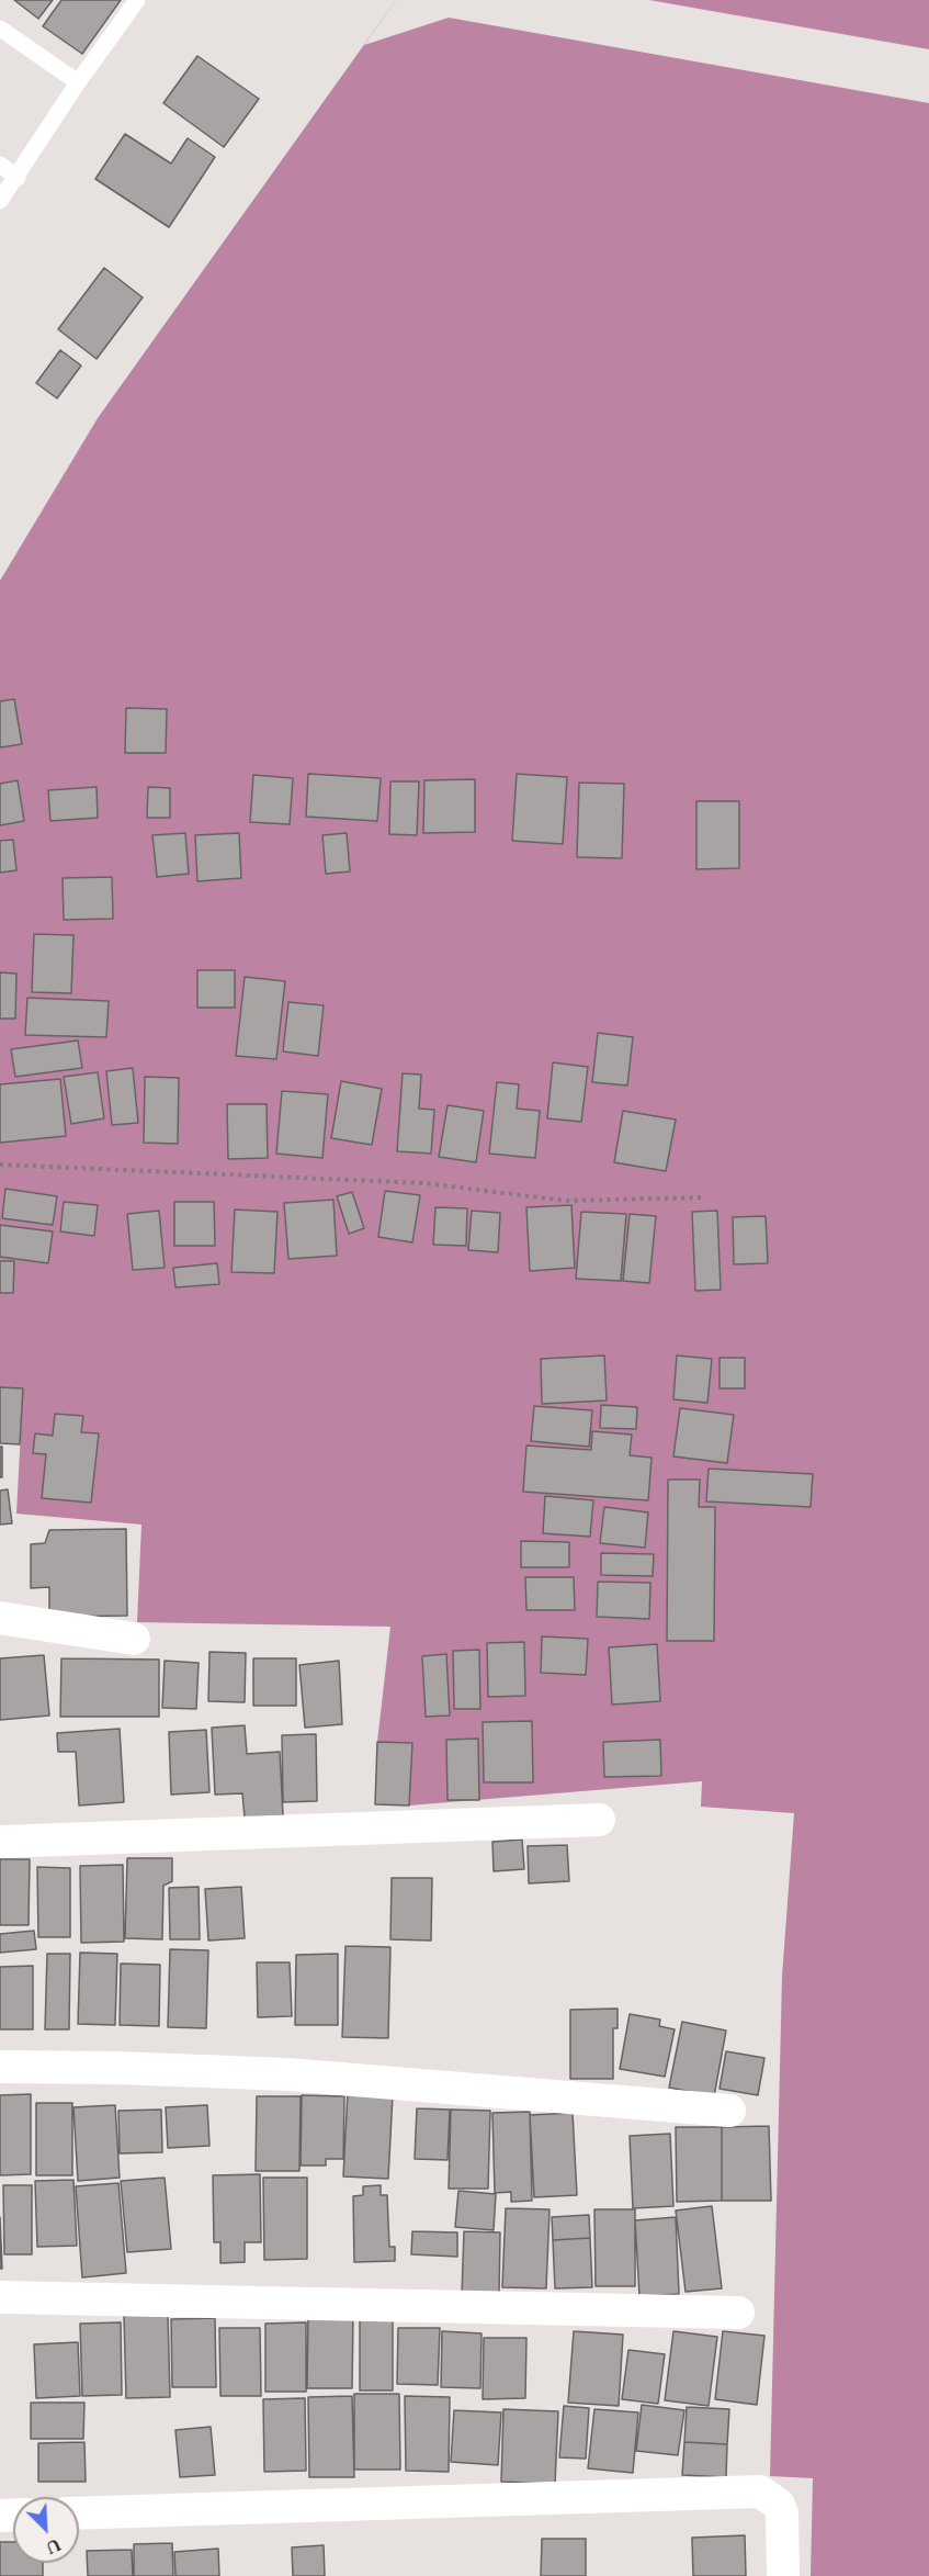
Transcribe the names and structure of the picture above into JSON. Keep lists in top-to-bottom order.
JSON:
{
  "north": "bottom right"
}
